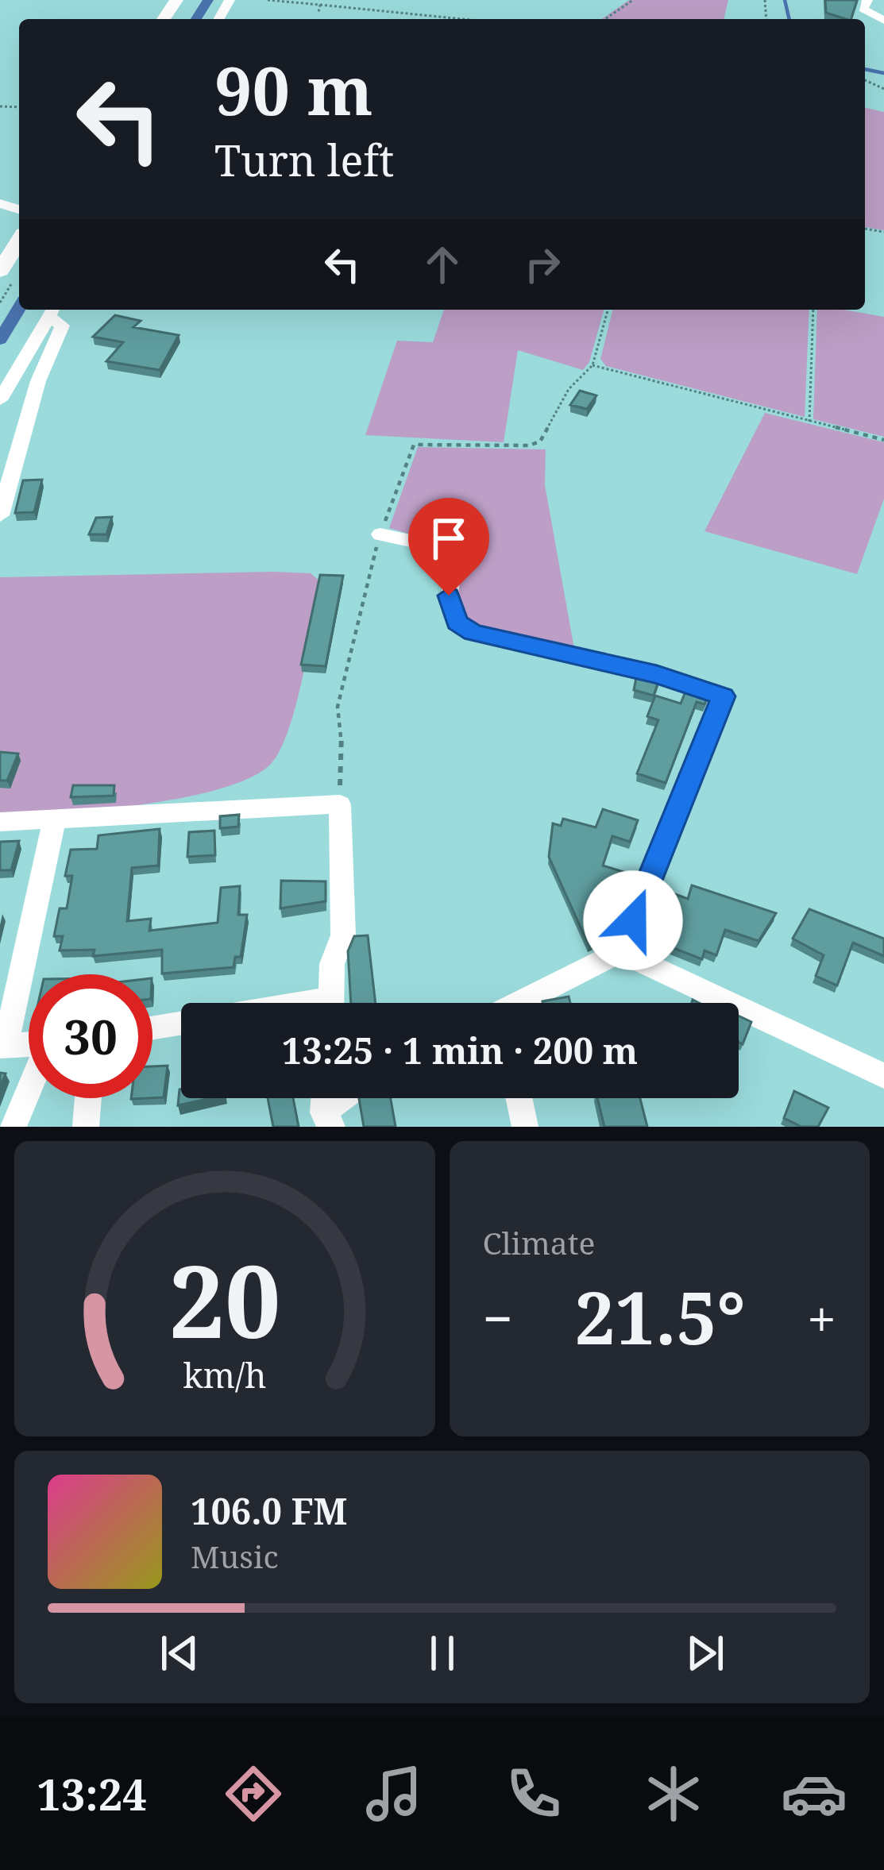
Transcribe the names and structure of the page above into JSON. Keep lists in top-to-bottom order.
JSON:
{
  "page": {
    "turn": ["90 m", "Turn left"],
    "limit": "30",
    "trip": "13:25 · 1 min · 200 m",
    "tile": "Climate",
    "heat": ["−", "21.5°", "+"],
    "song": ["106.0 FM", "Music"],
    "tabs": "13:24",
    "gauge": ["20", "km/h"]
  }
}
